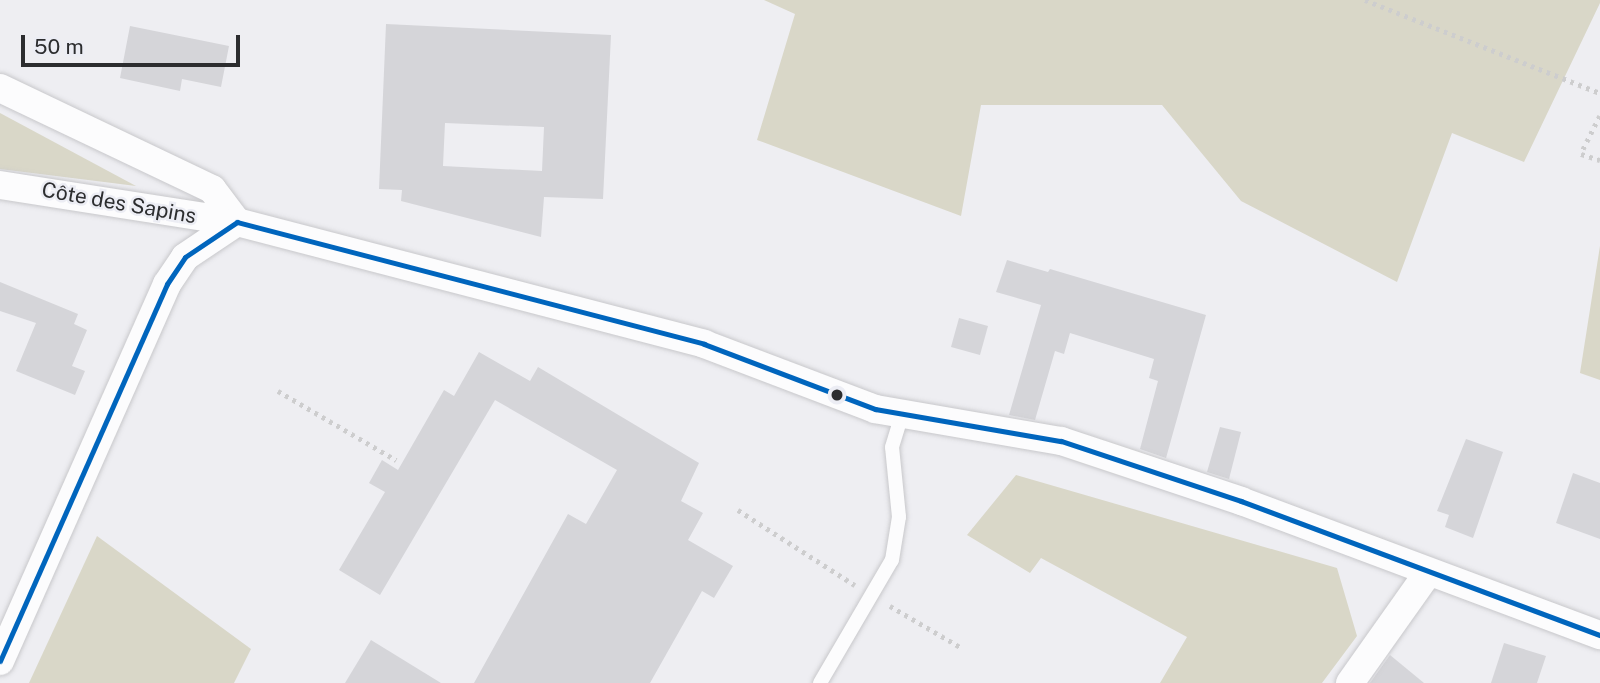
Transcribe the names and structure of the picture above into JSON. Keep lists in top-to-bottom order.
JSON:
{
  "streets": {
    "street": ["Côte des Sapins"]
  },
  "scale_bar": "50 m"
}
